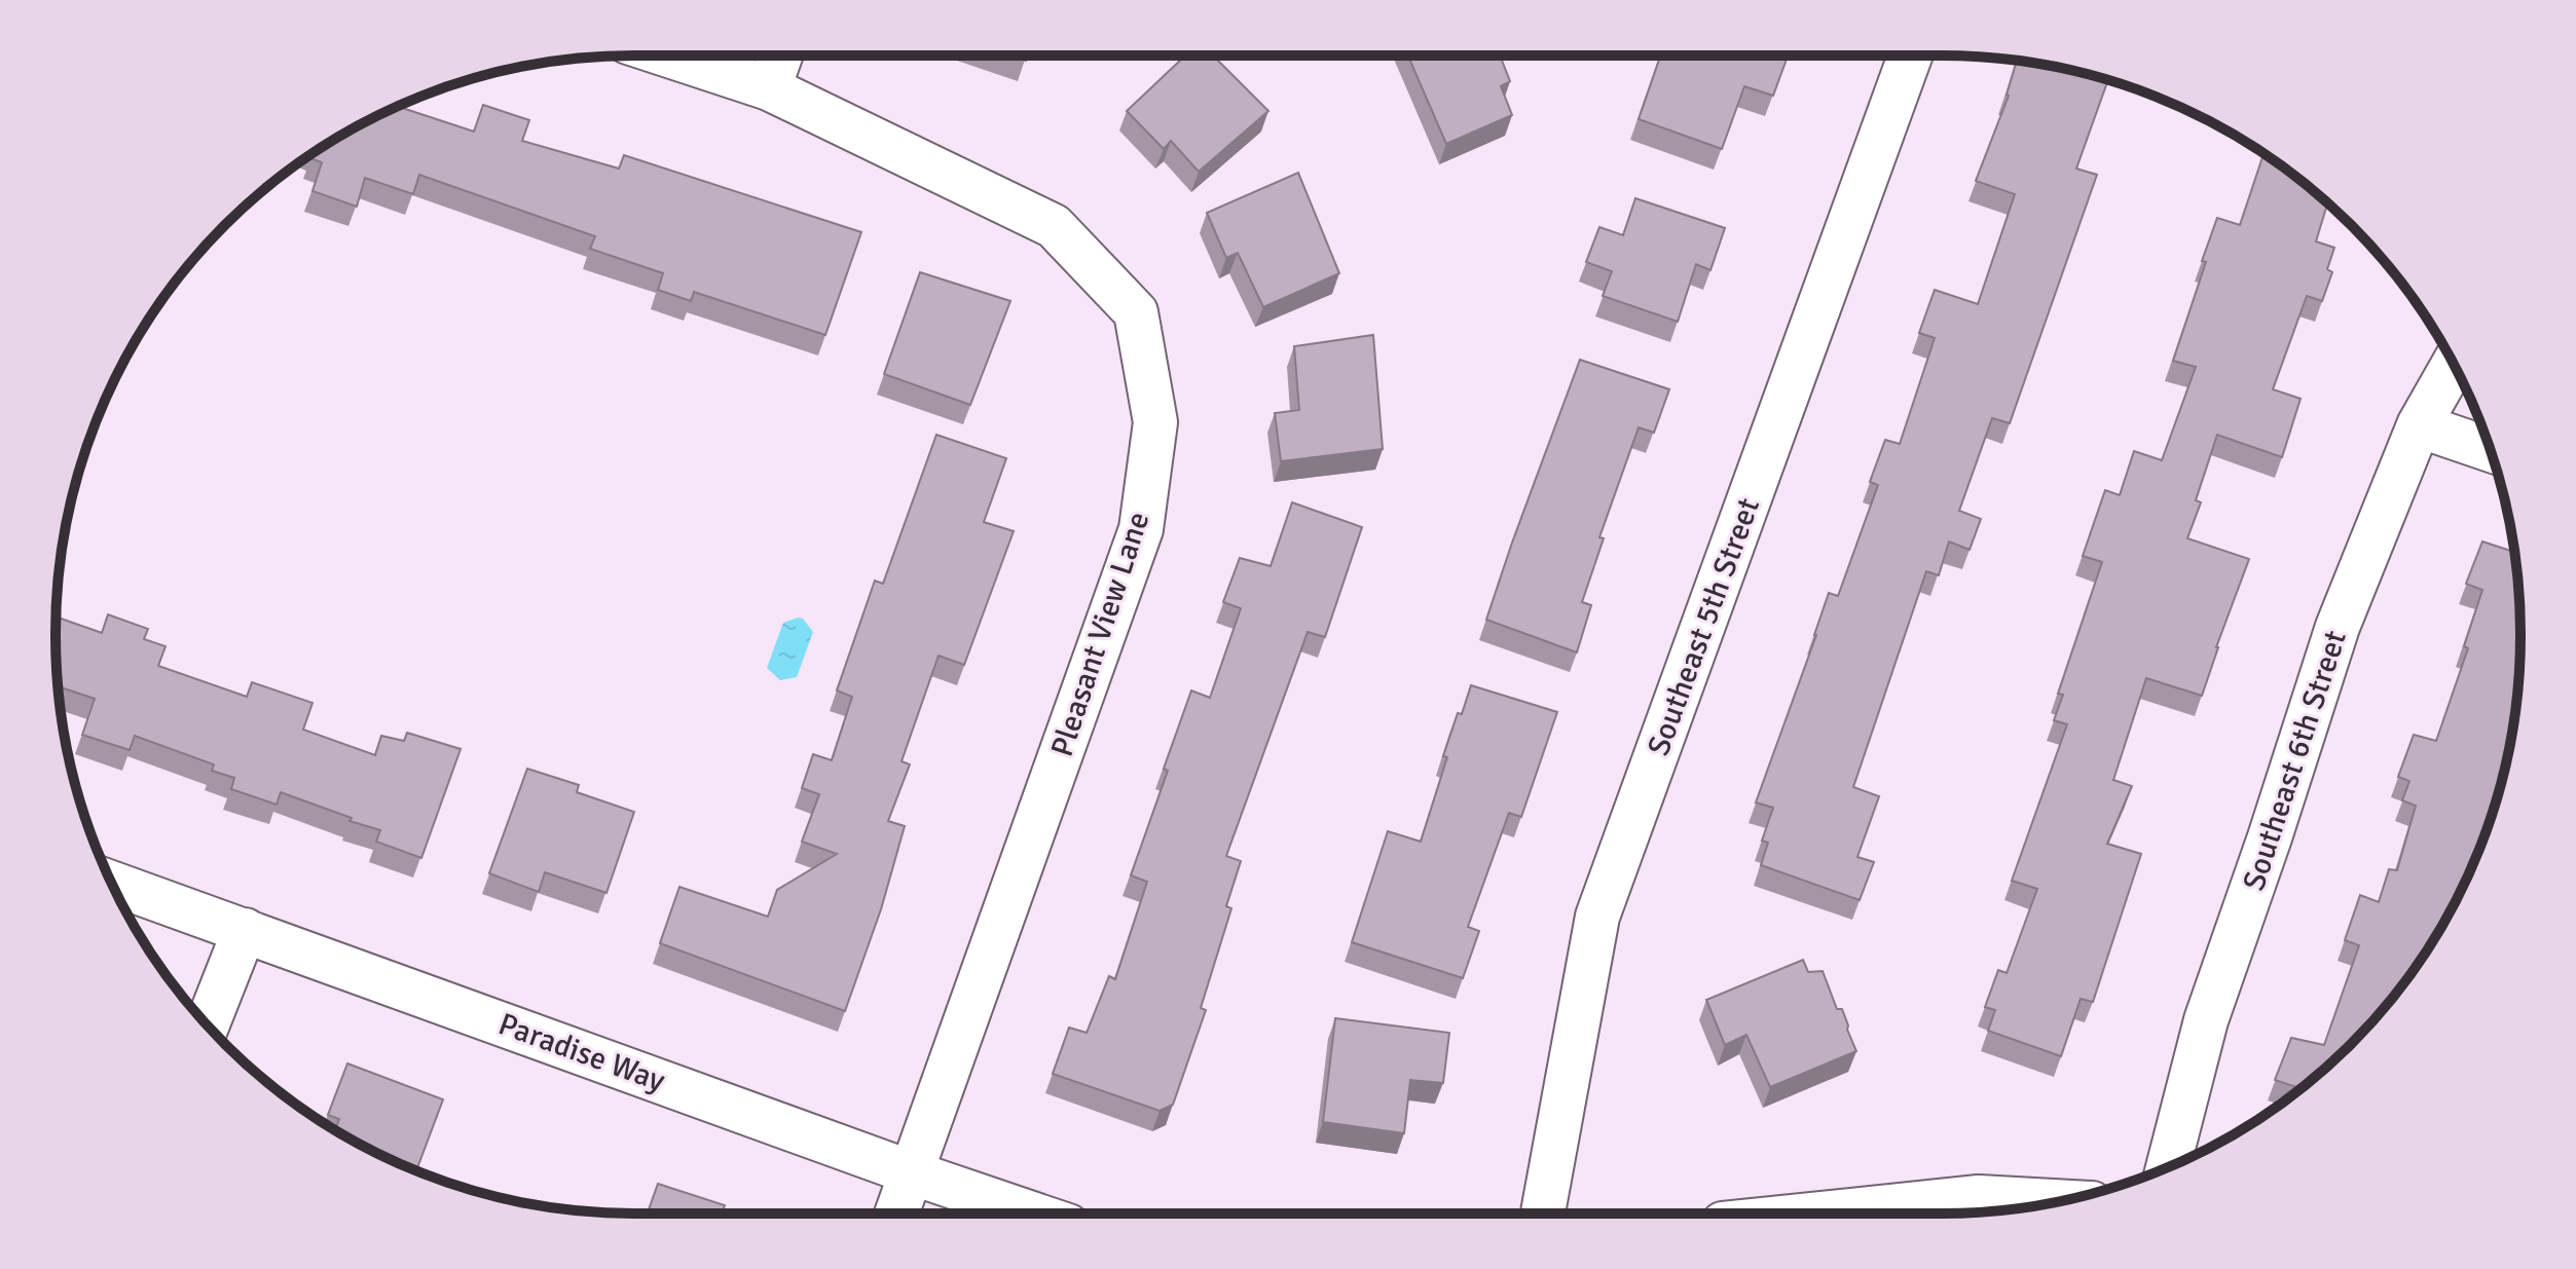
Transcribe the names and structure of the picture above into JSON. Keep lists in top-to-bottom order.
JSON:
{
  "streets": {
    "street": [
      "Southeast 5th Street",
      "Pleasant View Lane",
      "Southeast 6th Street",
      "Paradise Way"
    ]
  },
  "crossings": [
    ["Pleasant View Lane", "Paradise Way"]
  ]
}
